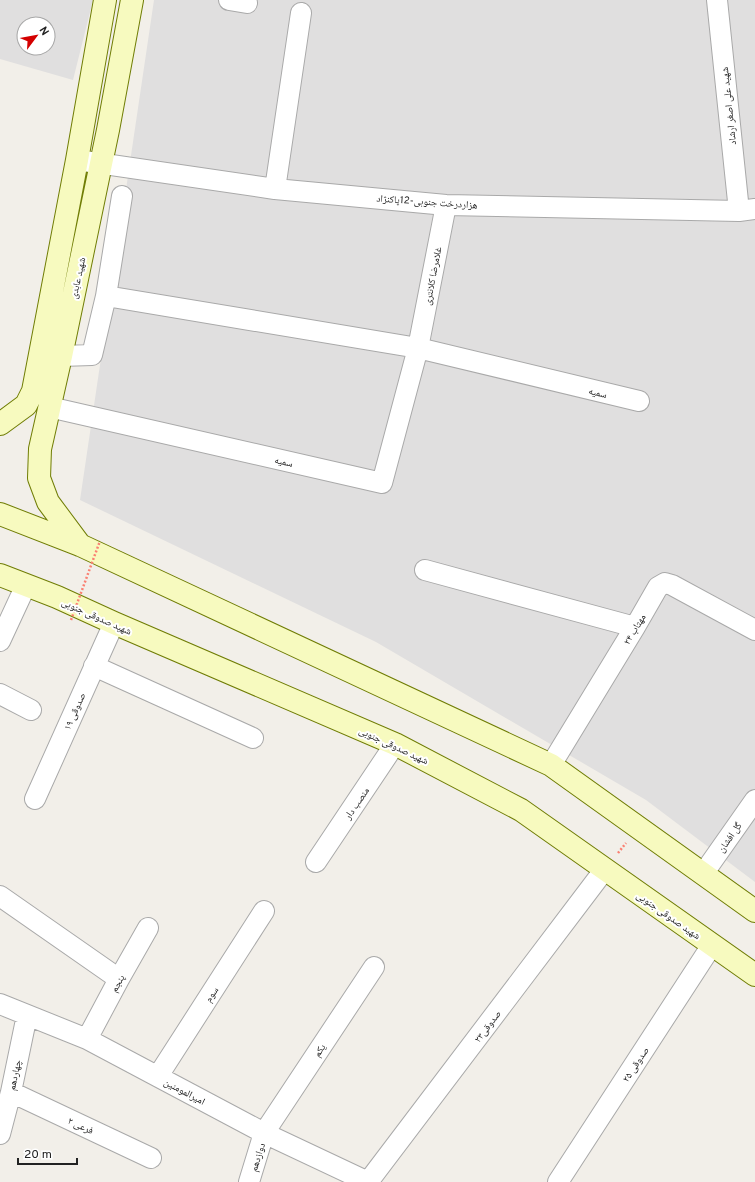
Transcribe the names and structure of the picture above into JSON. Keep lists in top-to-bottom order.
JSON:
{
  "streets": {
    "main road": ["شهید عابدی", "شهید صدوقی جنوبی"],
    "street": [
      "شهید علی اصغر ارشاد",
      "هزاردرخت جنوبی-12پاکنژاد",
      "غلامرضا کلانتری",
      "سمیه",
      "مهتاب ۲۴",
      "صدوقی ۱۹",
      "منصب دار",
      "گل افشان",
      "پنجم",
      "سوم",
      "صدوقی۲۳",
      "یکم",
      "صدوقی ۲۵",
      "چهاردهم",
      "امیرالمومنین",
      "فرعی ۲",
      "دوازدهم"
    ]
  },
  "crossings": [
    ["شهید علی اصغر ارشاد", "هزاردرخت جنوبی-12پاکنژاد"],
    ["هزاردرخت جنوبی-12پاکنژاد", "غلامرضا کلانتری"],
    ["هزاردرخت جنوبی-12پاکنژاد", "شهید عابدی"],
    ["غلامرضا کلانتری", "سمیه"],
    ["شهید عابدی", "سمیه"],
    ["شهید صدوقی جنوبی", "صدوقی ۱۹"],
    ["شهید صدوقی جنوبی", "منصب دار"],
    ["شهید صدوقی جنوبی", "صدوقی۲۳"],
    ["شهید صدوقی جنوبی", "صدوقی ۲۵"],
    ["پنجم", "امیرالمومنین"],
    ["سوم", "امیرالمومنین"],
    ["صدوقی۲۳", "امیرالمومنین"],
    ["یکم", "امیرالمومنین"],
    ["یکم", "دوازدهم"],
    ["چهاردهم", "امیرالمومنین"],
    ["چهاردهم", "فرعی ۲"],
    ["امیرالمومنین", "دوازدهم"]
  ],
  "scale_bar": "20 m",
  "north": "top right"
}
